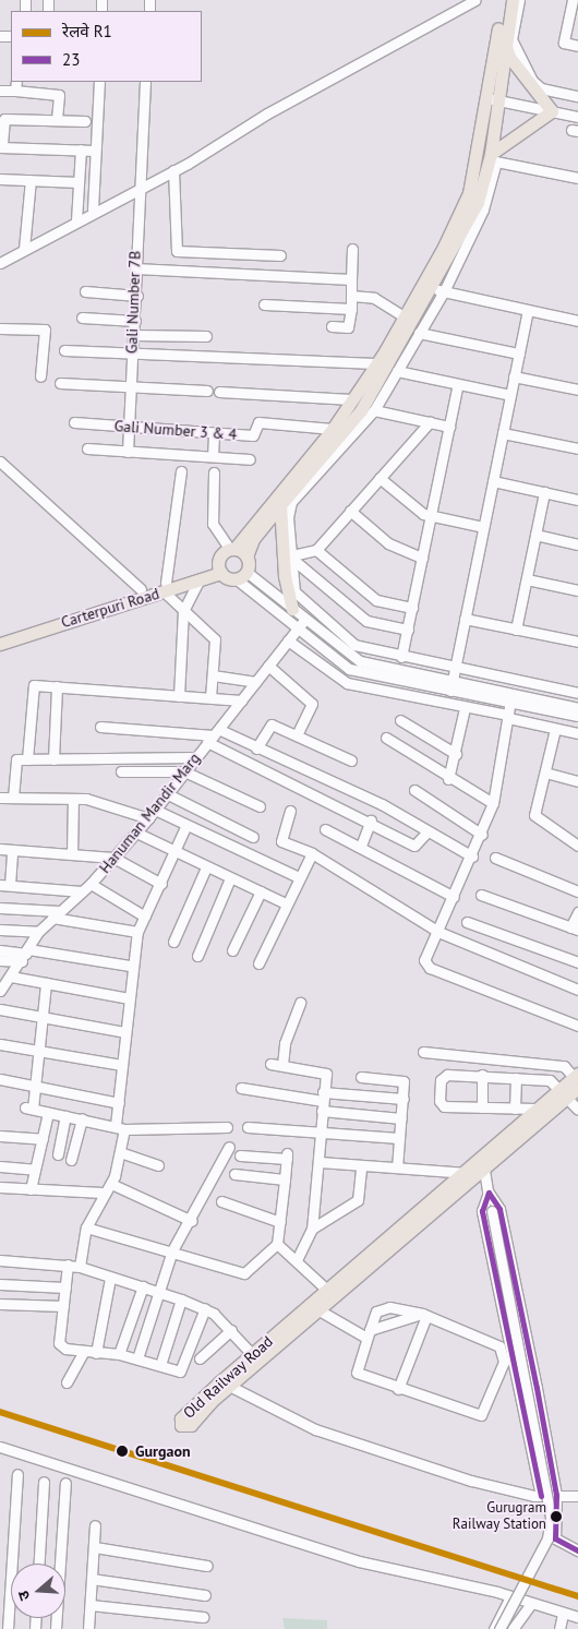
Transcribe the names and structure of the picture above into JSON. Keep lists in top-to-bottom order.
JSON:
{
  "streets": {
    "main road": ["Carterpuri Road", "Old Railway Road"],
    "street": ["Gali Number 7B", "Gali Number 3 & 4", "Hanuman Mandir Marg"]
  },
  "crossings": [
    ["Gali Number 7B", "Gali Number 3 & 4"]
  ],
  "places": ["Gurgaon", "Gurugram Railway Station"],
  "lines": ["transit line 23", "rail line R1"],
  "legend": ["रेलवे R1", "23"],
  "north": "left"
}
